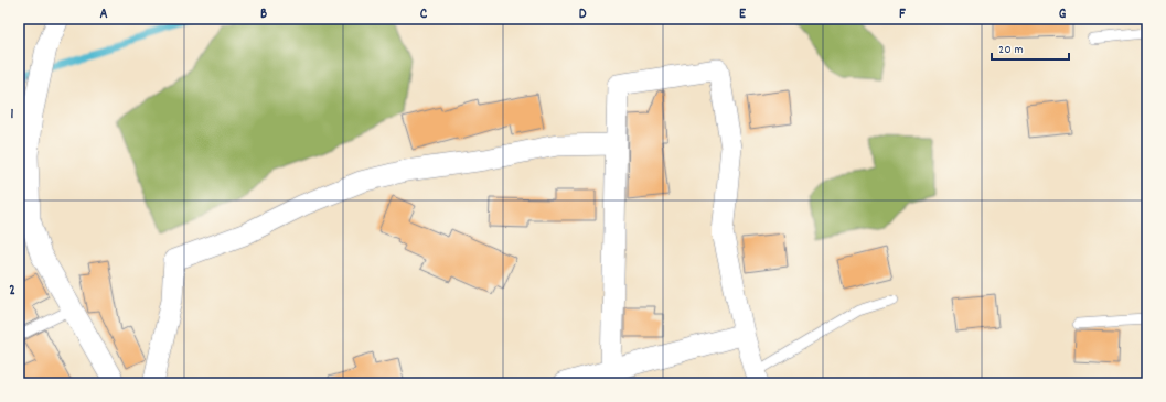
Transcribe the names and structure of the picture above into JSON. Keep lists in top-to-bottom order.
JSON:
{
  "scale_bar": "20 m",
  "grid": {
    "columns": [
      "A",
      "B",
      "C",
      "D",
      "E",
      "F",
      "G"
    ],
    "rows": ["1", "2"]
  }
}
